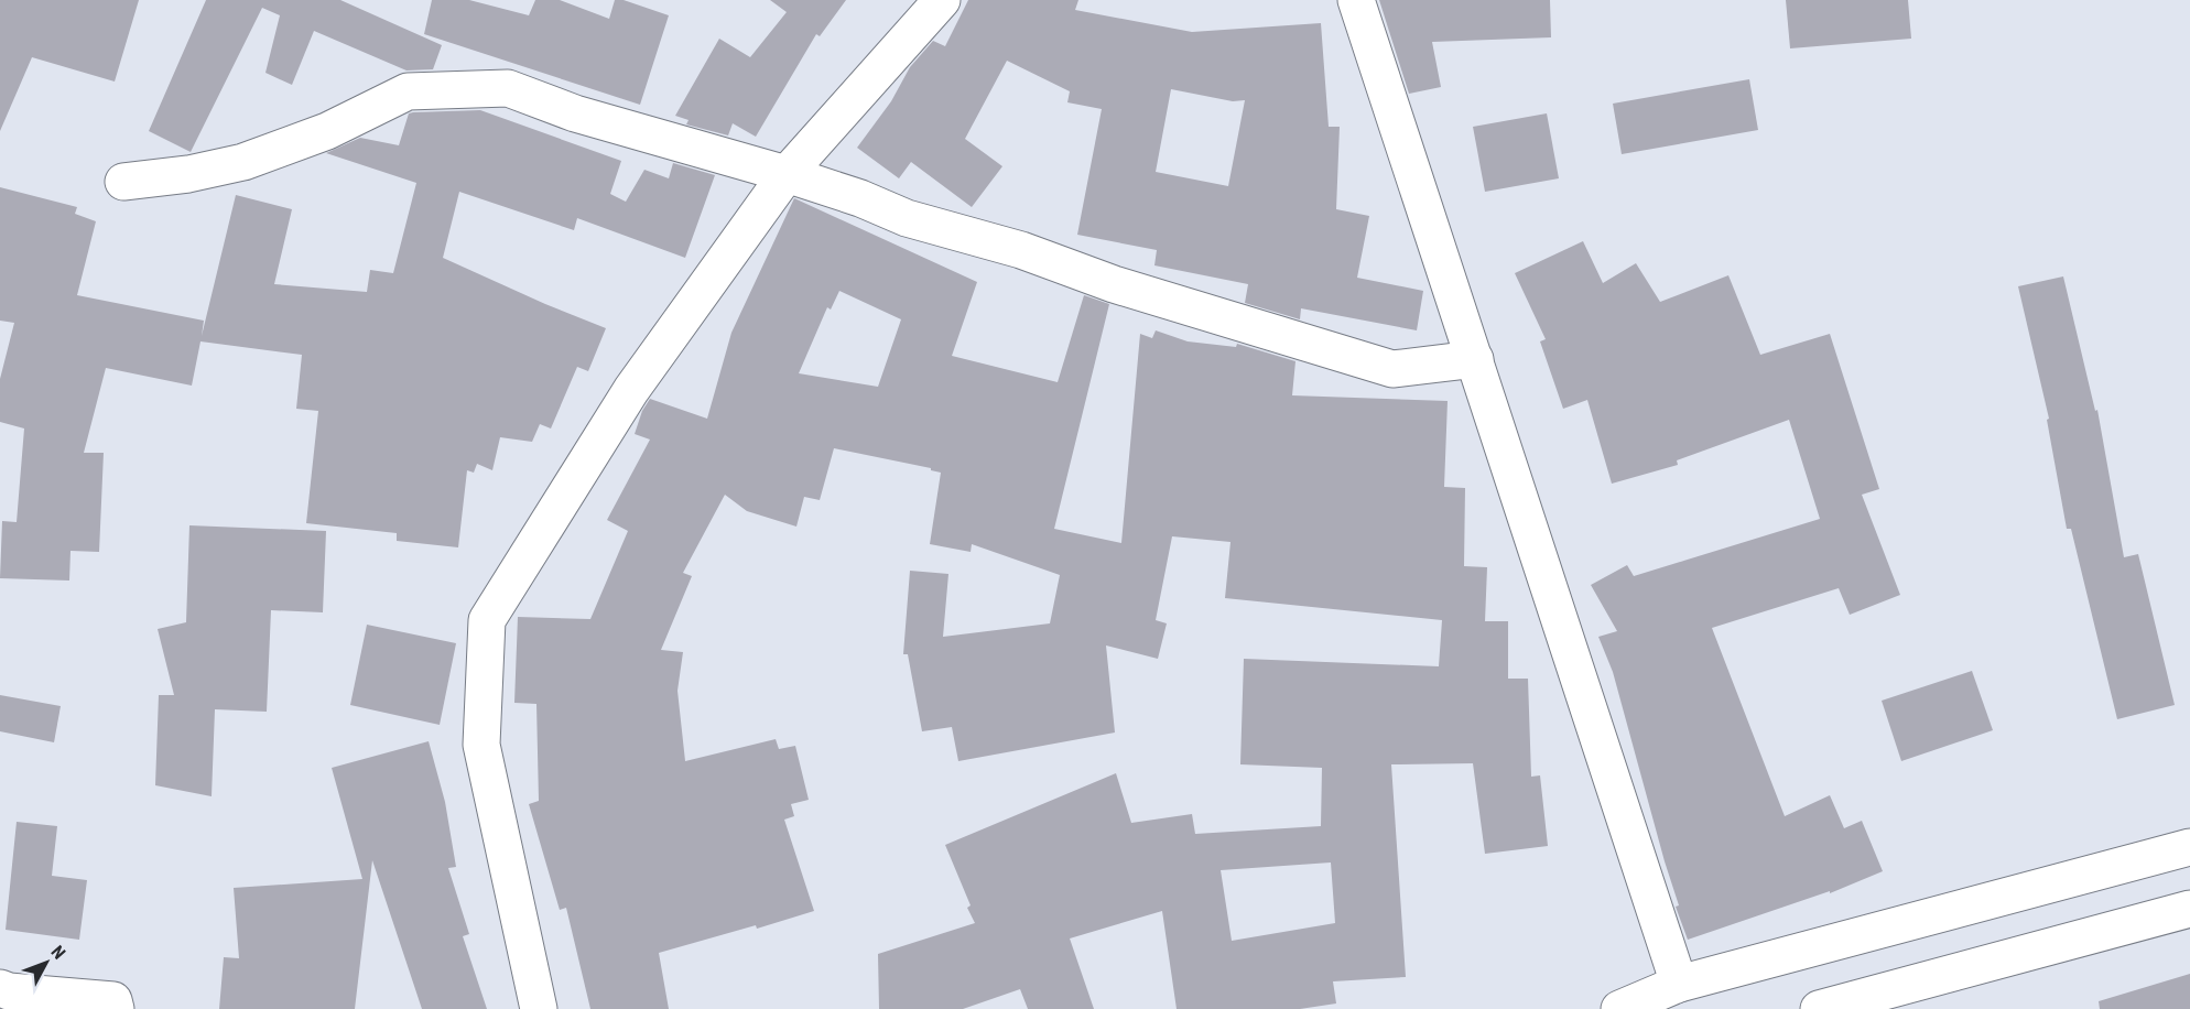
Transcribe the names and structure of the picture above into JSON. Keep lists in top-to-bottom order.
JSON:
{
  "north": "top right"
}
